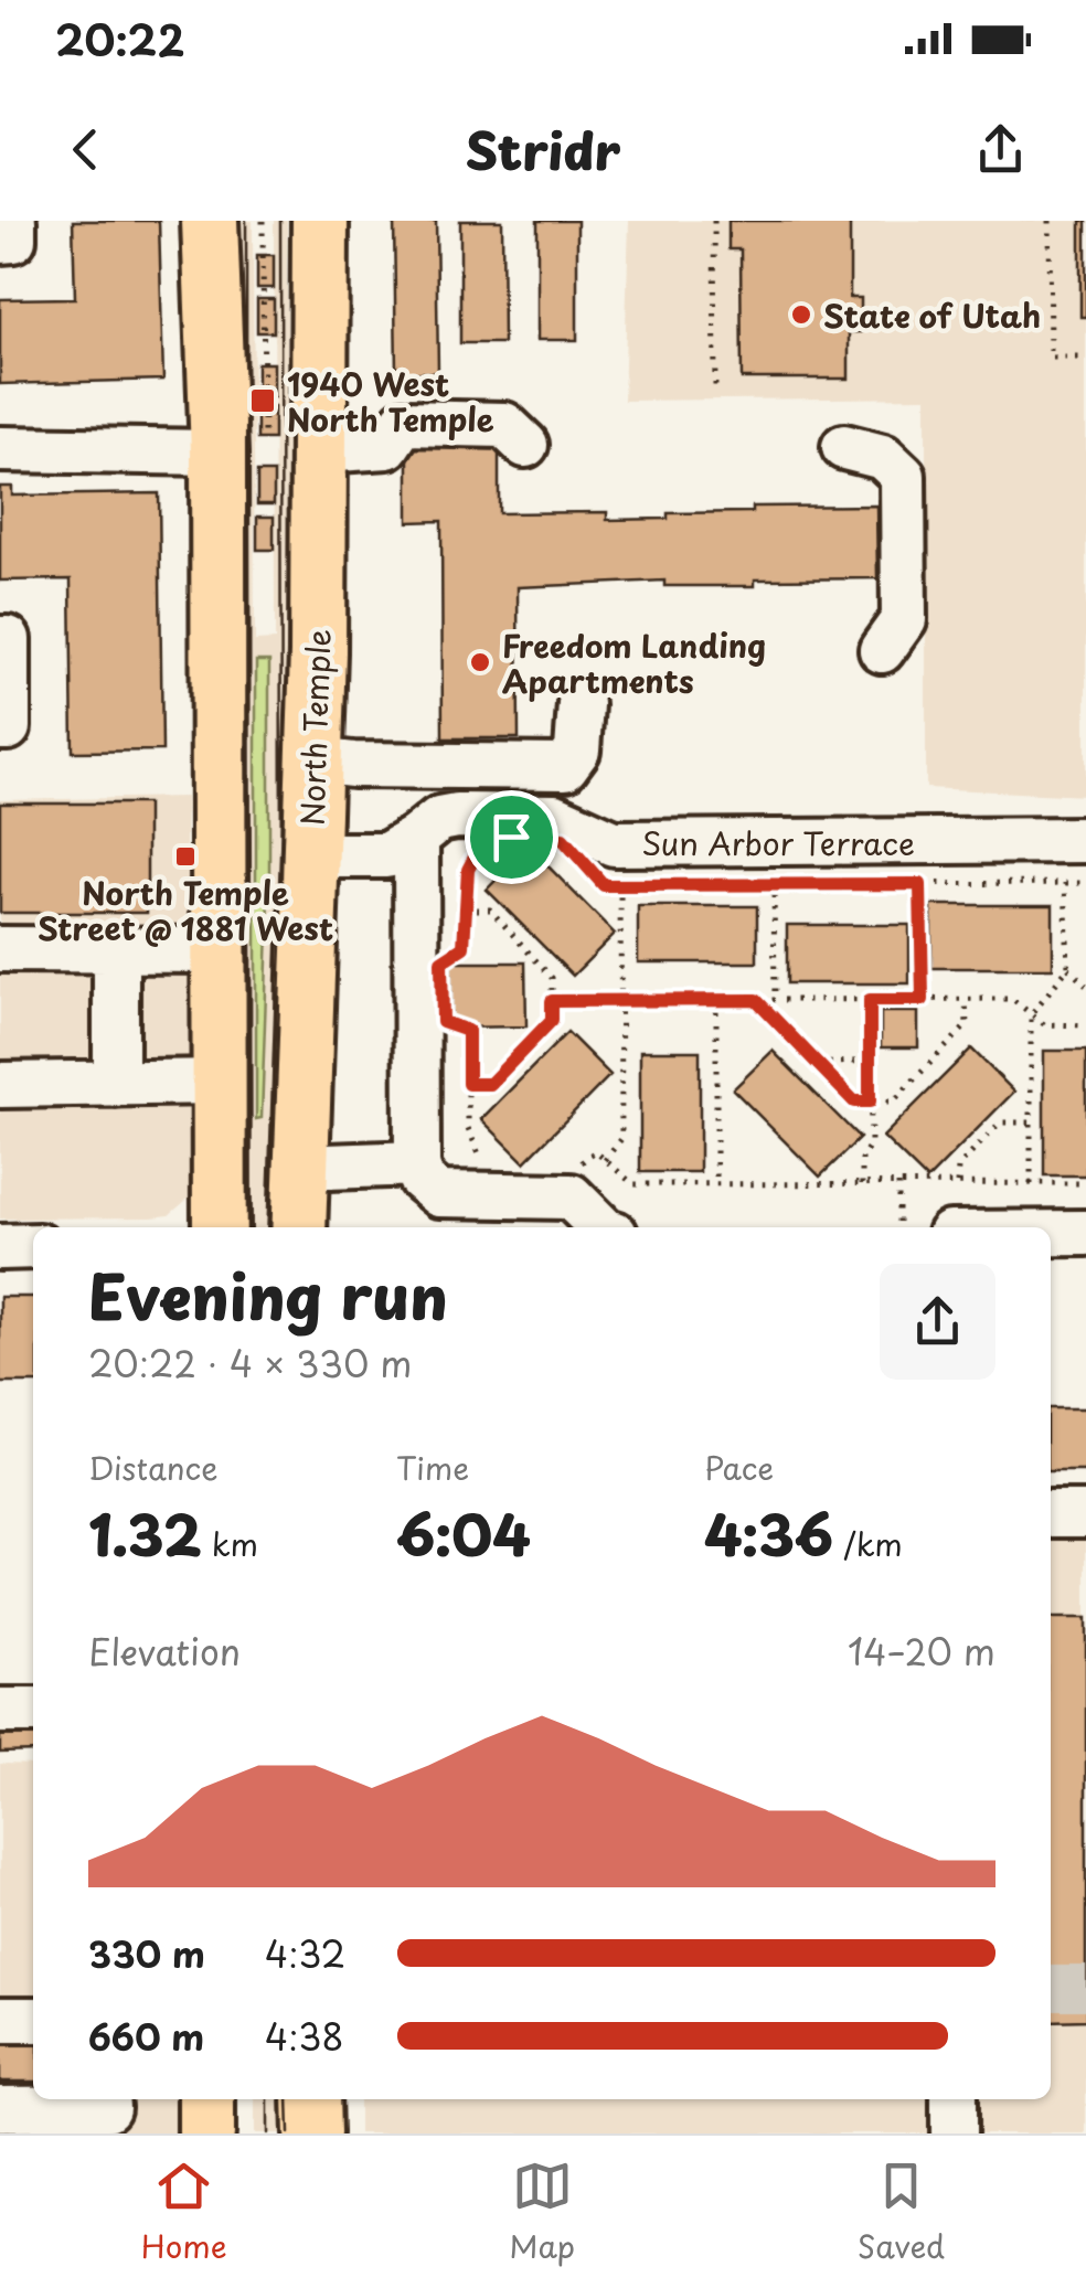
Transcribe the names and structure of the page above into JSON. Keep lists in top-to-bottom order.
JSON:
{
  "streets": {
    "main road": ["North Temple"],
    "street": ["Sun Arbor Terrace"]
  },
  "crossings": [
    ["North Temple", "Sun Arbor Terrace"]
  ],
  "places": {
    "other": ["State of Utah", "Freedom Landing Apartments"],
    "transit": ["1940 West North Temple", "North Temple Street @ 1881 West"]
  },
  "page": {
    "status": "20:22",
    "header": "Stridr",
    "heading": ["Evening run", "20:22 · 4 × 330 m"],
    "stats": [
      ["Distance", "1.32 km"],
      ["Time", "6:04"],
      ["Pace", "4:36 /km"]
    ],
    "chart": ["Elevation", "14–20 m"],
    "list": [
      {
        "name": "330 m",
        "note": "4:32"
      },
      {
        "name": "660 m",
        "note": "4:38"
      }
    ],
    "tabs": ["Home", "Map", "Saved"]
  }
}
